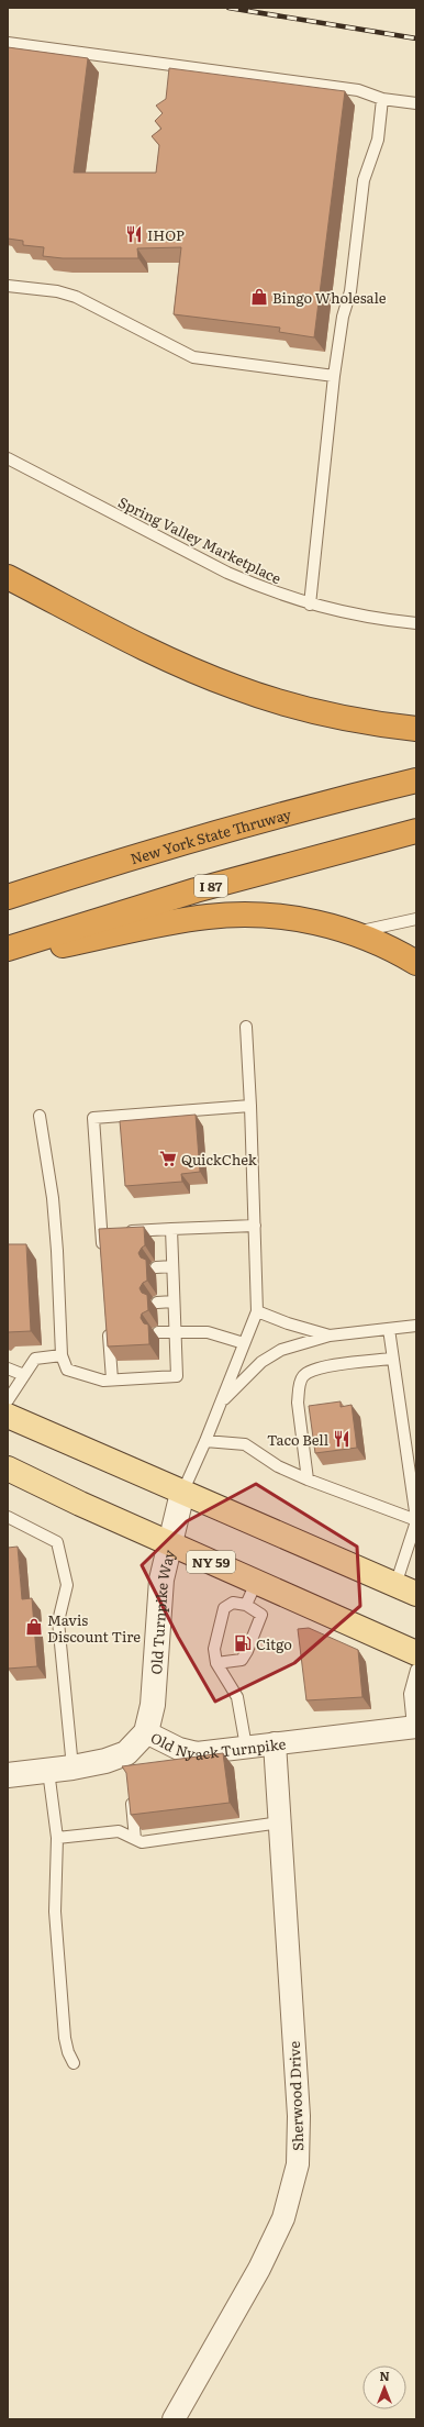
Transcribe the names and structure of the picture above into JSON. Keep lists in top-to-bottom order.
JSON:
{
  "streets": {
    "highway": ["New York State Thruway", "I 87"],
    "main road": ["NY 59"],
    "street": ["Old Turnpike Way", "Old Nyack Turnpike", "Sherwood Drive"],
    "lane": ["Spring Valley Marketplace"]
  },
  "crossings": [
    ["NY 59", "Old Turnpike Way"],
    ["Old Turnpike Way", "Old Nyack Turnpike"],
    ["Old Nyack Turnpike", "Sherwood Drive"]
  ],
  "places": {
    "restaurant": ["IHOP", "Taco Bell"],
    "shop": ["Bingo Wholesale", "Mavis Discount Tire"],
    "supermarket": ["QuickChek"],
    "fuel station": ["Citgo"]
  },
  "north": "top"
}
